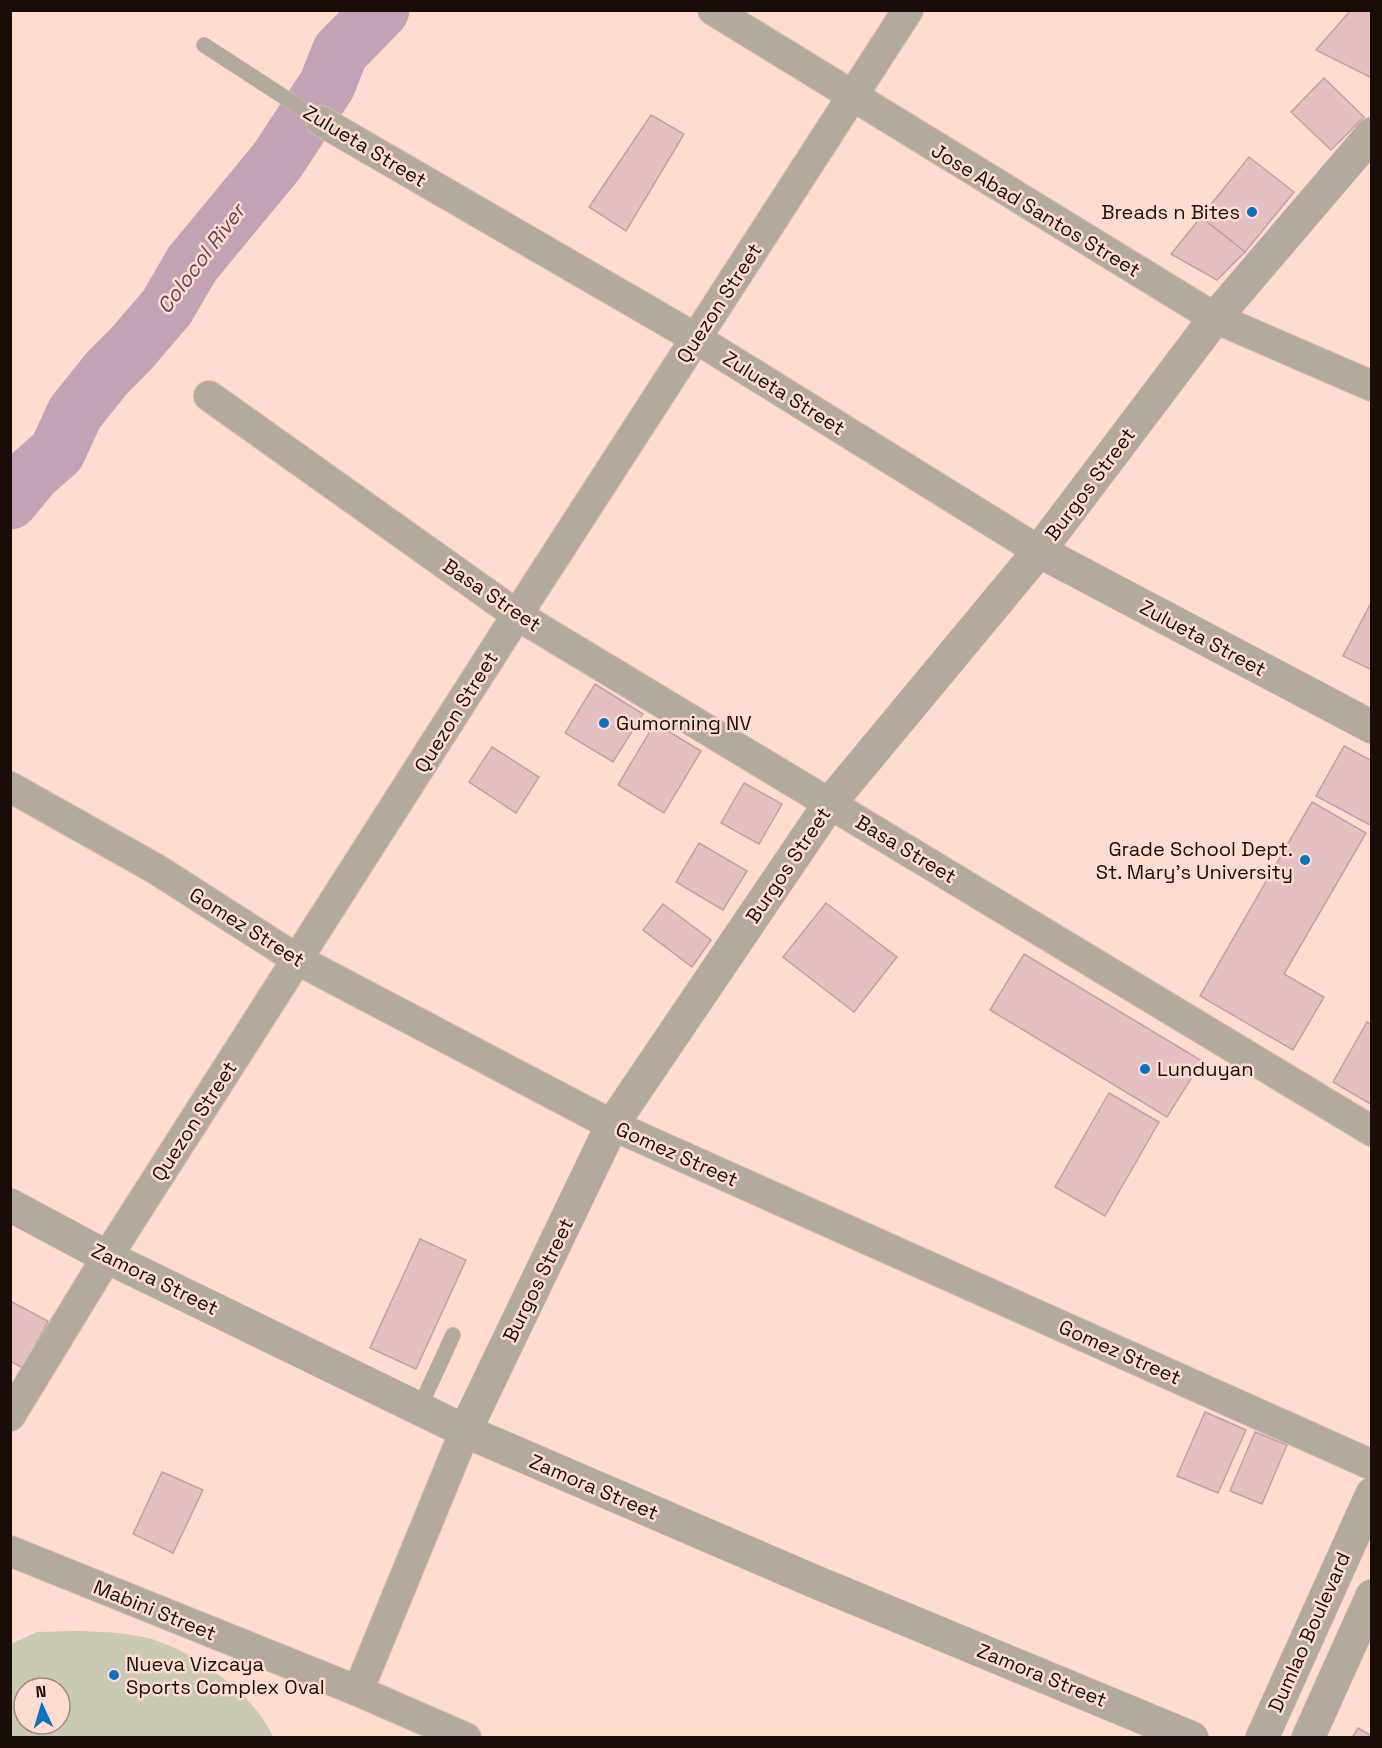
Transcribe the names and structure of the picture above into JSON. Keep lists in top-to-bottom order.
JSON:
{
  "streets": {
    "street": [
      "Zulueta Street",
      "Jose Abad Santos Street",
      "Quezon Street",
      "Burgos Street",
      "Basa Street",
      "Gomez Street",
      "Zamora Street",
      "Mabini Street",
      "Dumlao Boulevard"
    ]
  },
  "crossings": [
    ["Zulueta Street", "Quezon Street"],
    ["Zulueta Street", "Burgos Street"],
    ["Jose Abad Santos Street", "Quezon Street"],
    ["Jose Abad Santos Street", "Burgos Street"],
    ["Quezon Street", "Basa Street"],
    ["Quezon Street", "Gomez Street"],
    ["Quezon Street", "Zamora Street"],
    ["Burgos Street", "Basa Street"],
    ["Burgos Street", "Gomez Street"],
    ["Burgos Street", "Zamora Street"],
    ["Burgos Street", "Mabini Street"]
  ],
  "water": ["Colocol River"],
  "places": [
    "Breads n Bites",
    "Gumorning NV",
    "Grade School Dept. St. Mary's University",
    "Lunduyan",
    "Nueva Vizcaya Sports Complex Oval"
  ],
  "north": "top"
}
